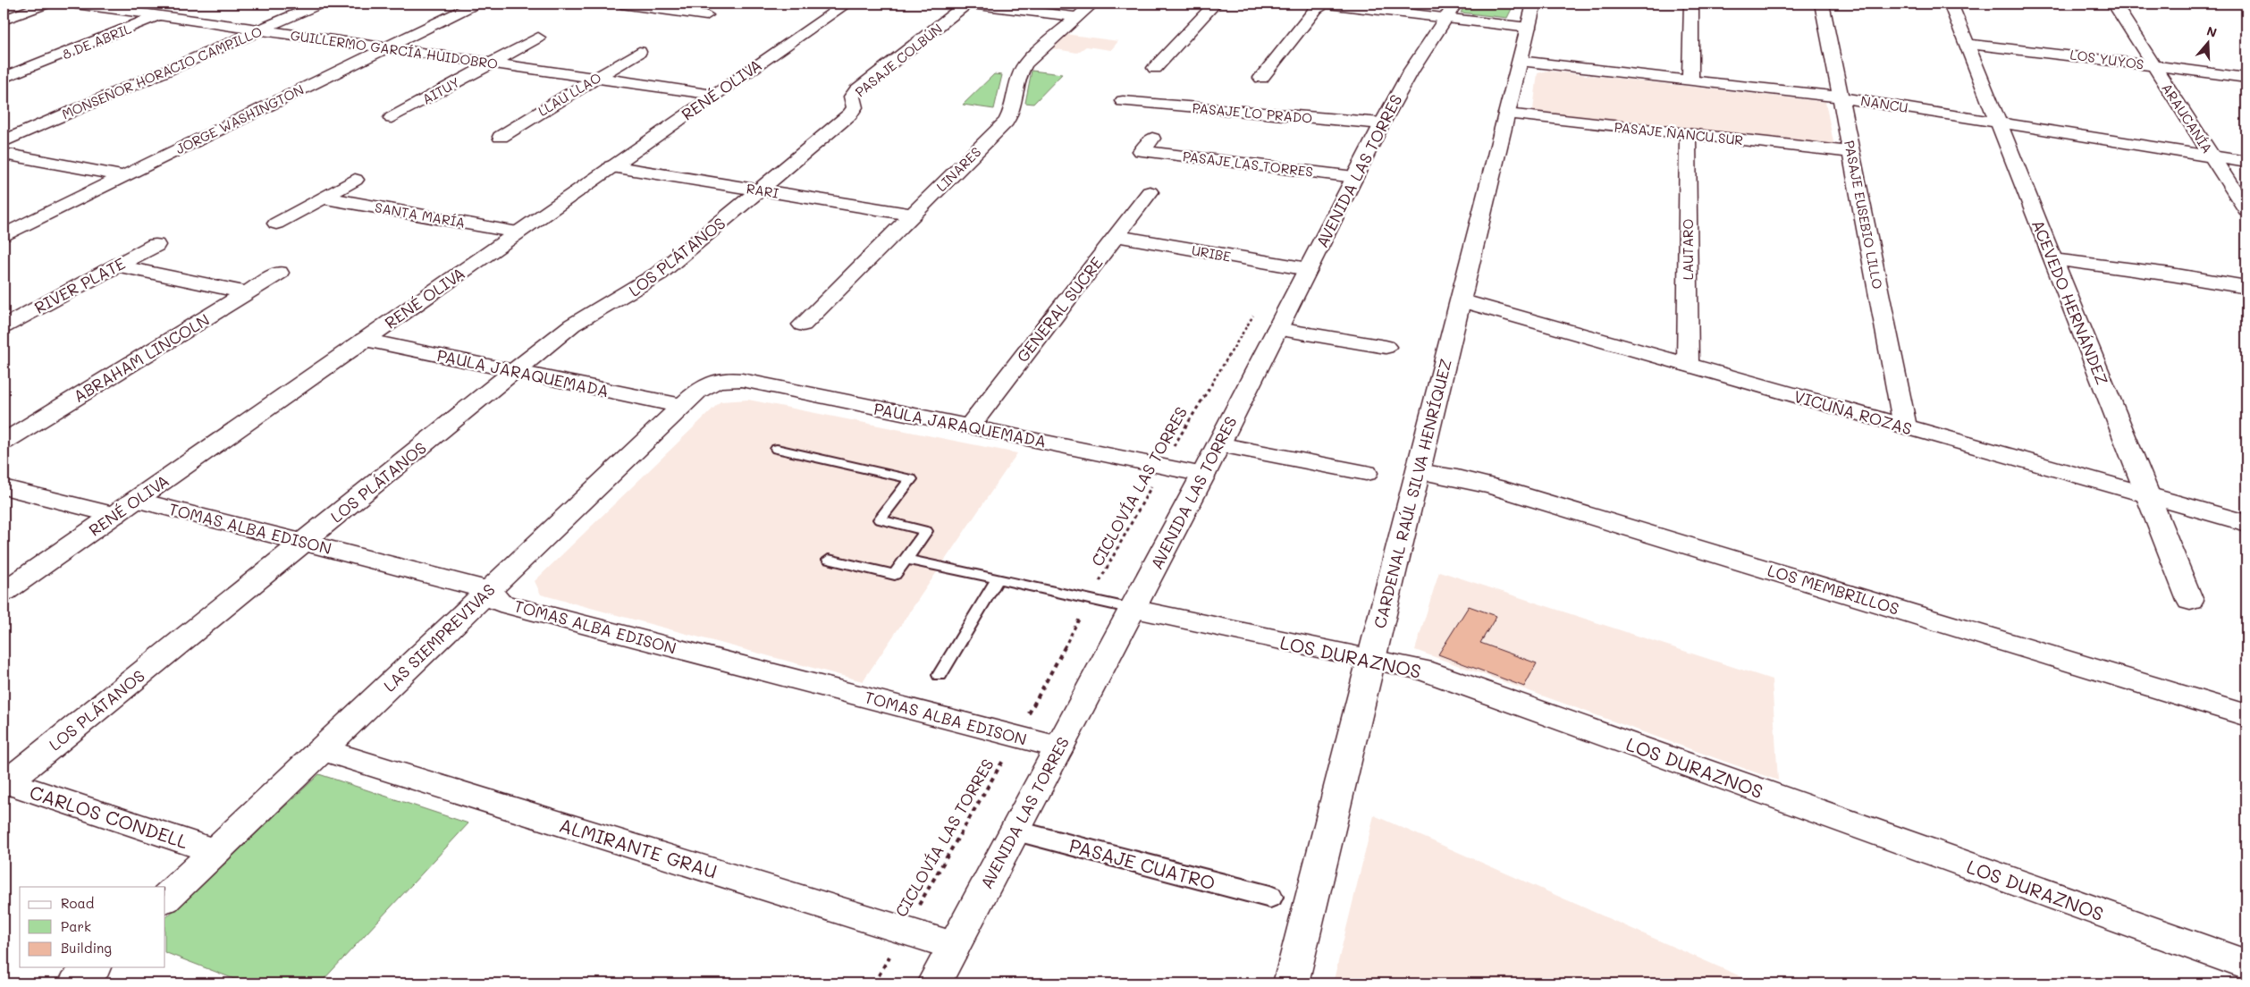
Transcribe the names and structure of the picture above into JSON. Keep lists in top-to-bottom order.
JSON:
{
  "streets": {
    "street": [
      "8 DE ABRIL",
      "GUILLERMO GARCÍA HUIDOBRO",
      "LOS YUYOS",
      "PASAJE COLBÚN",
      "MONSEÑOR HORACIO CAMPILLO",
      "RENÉ OLIVA",
      "AITUY",
      "LLAU LLAO",
      "ÑANCU",
      "PASAJE LO PRADO",
      "ARAUCANÍA",
      "JORGE WASHINGTON",
      "PASAJE ÑANCU SUR",
      "PASAJE LAS TORRES",
      "LINARES",
      "AVENIDA LAS TORRES",
      "RARI",
      "SANTA MARÍA",
      "PASAJE EUSEBIO LILLO",
      "LAUTARO",
      "URIBE",
      "LOS PLÁTANOS",
      "RIVER PLATE",
      "ACEVEDO HERNÁNDEZ",
      "GENERAL SUCRE",
      "ABRAHAM LINCOLN",
      "PAULA JARAQUEMADA",
      "VICUÑA ROZAS",
      "CARDENAL RAÚL SILVA HENRÍQUEZ",
      "TOMAS ALBA EDISON",
      "LOS MEMBRILLOS",
      "LAS SIEMPREVIVAS",
      "LOS DURAZNOS",
      "CARLOS CONDELL",
      "ALMIRANTE GRAU",
      "PASAJE CUATRO"
    ],
    "path": ["CICLOVÍA LAS TORRES"]
  },
  "crossings": [
    ["8 DE ABRIL", "GUILLERMO GARCÍA HUIDOBRO"],
    ["GUILLERMO GARCÍA HUIDOBRO", "MONSEÑOR HORACIO CAMPILLO"],
    ["GUILLERMO GARCÍA HUIDOBRO", "RENÉ OLIVA"],
    ["GUILLERMO GARCÍA HUIDOBRO", "AITUY"],
    ["GUILLERMO GARCÍA HUIDOBRO", "LLAU LLAO"],
    ["GUILLERMO GARCÍA HUIDOBRO", "JORGE WASHINGTON"],
    ["LOS YUYOS", "ARAUCANÍA"],
    ["LOS YUYOS", "ACEVEDO HERNÁNDEZ"],
    ["PASAJE COLBÚN", "RARI"],
    ["PASAJE COLBÚN", "LOS PLÁTANOS"],
    ["RENÉ OLIVA", "RARI"],
    ["RENÉ OLIVA", "SANTA MARÍA"],
    ["RENÉ OLIVA", "PAULA JARAQUEMADA"],
    ["RENÉ OLIVA", "TOMAS ALBA EDISON"],
    ["ÑANCU", "ARAUCANÍA"],
    ["ÑANCU", "PASAJE EUSEBIO LILLO"],
    ["ÑANCU", "ACEVEDO HERNÁNDEZ"],
    ["ÑANCU", "CARDENAL RAÚL SILVA HENRÍQUEZ"],
    ["PASAJE LO PRADO", "AVENIDA LAS TORRES"],
    ["PASAJE ÑANCU SUR", "PASAJE EUSEBIO LILLO"],
    ["PASAJE ÑANCU SUR", "LAUTARO"],
    ["PASAJE ÑANCU SUR", "CARDENAL RAÚL SILVA HENRÍQUEZ"],
    ["PASAJE LAS TORRES", "AVENIDA LAS TORRES"],
    ["LINARES", "RARI"],
    ["AVENIDA LAS TORRES", "URIBE"],
    ["AVENIDA LAS TORRES", "PAULA JARAQUEMADA"],
    ["AVENIDA LAS TORRES", "TOMAS ALBA EDISON"],
    ["AVENIDA LAS TORRES", "LOS DURAZNOS"],
    ["AVENIDA LAS TORRES", "ALMIRANTE GRAU"],
    ["AVENIDA LAS TORRES", "PASAJE CUATRO"],
    ["RARI", "LOS PLÁTANOS"],
    ["PASAJE EUSEBIO LILLO", "VICUÑA ROZAS"],
    ["LAUTARO", "VICUÑA ROZAS"],
    ["URIBE", "GENERAL SUCRE"],
    ["LOS PLÁTANOS", "PAULA JARAQUEMADA"],
    ["LOS PLÁTANOS", "TOMAS ALBA EDISON"],
    ["LOS PLÁTANOS", "CARLOS CONDELL"],
    ["ACEVEDO HERNÁNDEZ", "VICUÑA ROZAS"],
    ["GENERAL SUCRE", "PAULA JARAQUEMADA"],
    ["PAULA JARAQUEMADA", "CICLOVÍA LAS TORRES"],
    ["PAULA JARAQUEMADA", "LAS SIEMPREVIVAS"],
    ["VICUÑA ROZAS", "CARDENAL RAÚL SILVA HENRÍQUEZ"],
    ["CICLOVÍA LAS TORRES", "TOMAS ALBA EDISON"],
    ["CICLOVÍA LAS TORRES", "ALMIRANTE GRAU"],
    ["CARDENAL RAÚL SILVA HENRÍQUEZ", "LOS MEMBRILLOS"],
    ["CARDENAL RAÚL SILVA HENRÍQUEZ", "LOS DURAZNOS"],
    ["TOMAS ALBA EDISON", "LAS SIEMPREVIVAS"],
    ["LAS SIEMPREVIVAS", "CARLOS CONDELL"],
    ["LAS SIEMPREVIVAS", "ALMIRANTE GRAU"]
  ],
  "legend": ["Road", "Park", "Building"],
  "north": "top"
}
